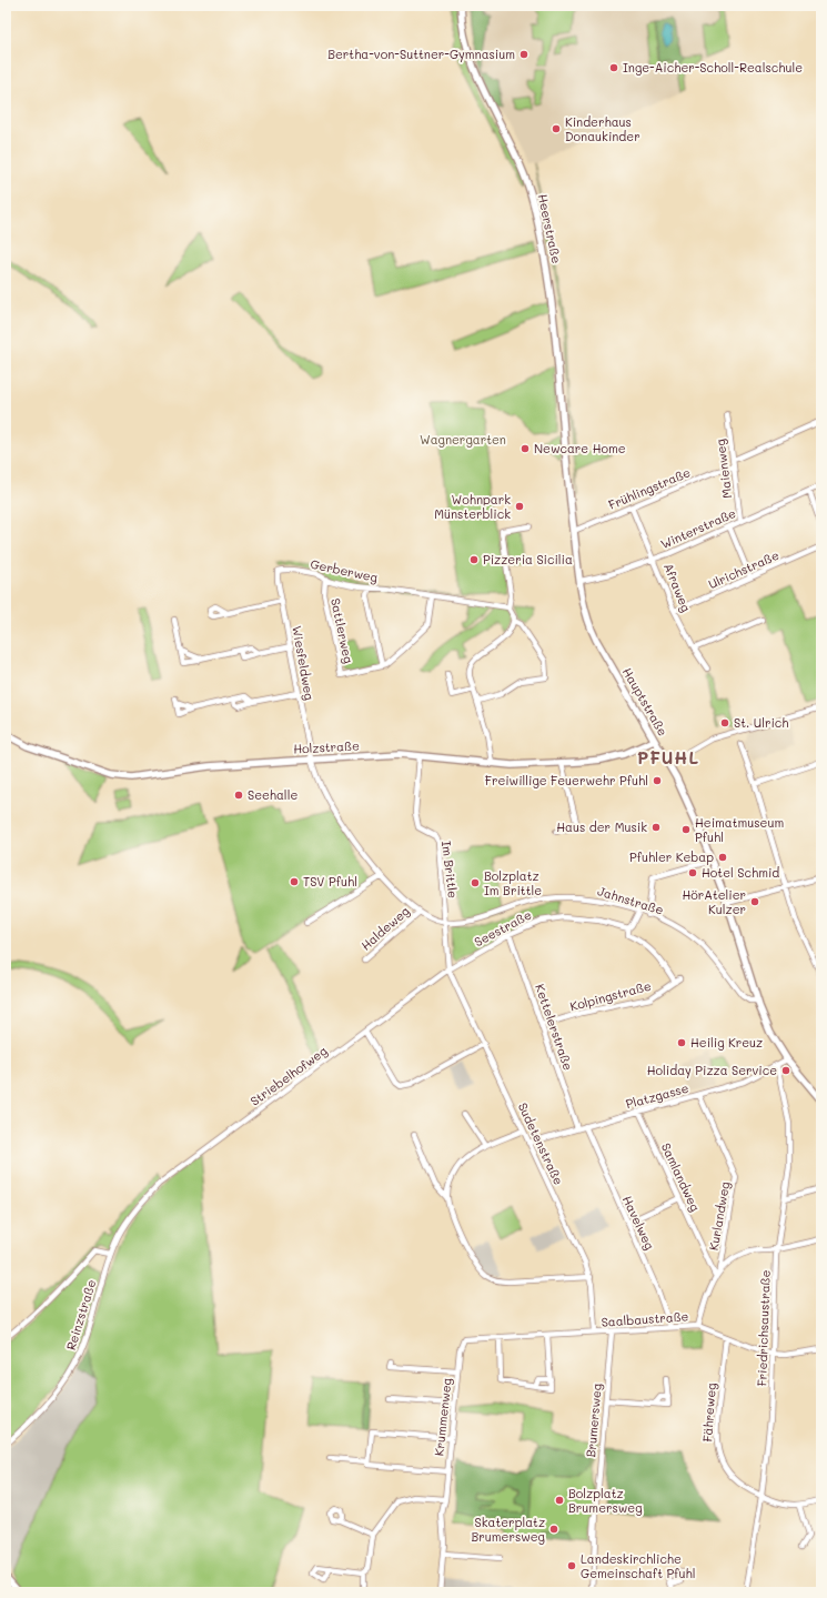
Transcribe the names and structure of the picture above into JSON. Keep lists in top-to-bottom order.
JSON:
{
  "streets": {
    "street": [
      "Heerstraße",
      "Maienweg",
      "Frühlingstraße",
      "Winterstraße",
      "Ulrichstraße",
      "Gerberweg",
      "Afraweg",
      "Sattlerweg",
      "Wiesfeldweg",
      "Hauptstraße",
      "Holzstraße",
      "Im Brittle",
      "Jahnstraße",
      "Haldeweg",
      "Seestraße",
      "Kolpingstraße",
      "Kettelerstraße",
      "Striebelhofweg",
      "Platzgasse",
      "Sudetenstraße",
      "Samlandweg",
      "Kurlandweg",
      "Havelweg",
      "Reinzstraße",
      "Saalbaustraße",
      "Friedrichsaustraße",
      "Fähreweg",
      "Krummenweg",
      "Brumersweg"
    ]
  },
  "crossings": [
    ["Heerstraße", "Hauptstraße"],
    ["Maienweg", "Frühlingstraße"],
    ["Maienweg", "Winterstraße"],
    ["Frühlingstraße", "Afraweg"],
    ["Frühlingstraße", "Hauptstraße"],
    ["Winterstraße", "Afraweg"],
    ["Winterstraße", "Hauptstraße"],
    ["Ulrichstraße", "Afraweg"],
    ["Gerberweg", "Sattlerweg"],
    ["Gerberweg", "Wiesfeldweg"],
    ["Wiesfeldweg", "Holzstraße"],
    ["Wiesfeldweg", "Jahnstraße"],
    ["Hauptstraße", "Holzstraße"],
    ["Hauptstraße", "Jahnstraße"],
    ["Hauptstraße", "Platzgasse"],
    ["Holzstraße", "Im Brittle"],
    ["Holzstraße", "Jahnstraße"],
    ["Im Brittle", "Jahnstraße"],
    ["Im Brittle", "Seestraße"],
    ["Im Brittle", "Striebelhofweg"],
    ["Im Brittle", "Sudetenstraße"],
    ["Jahnstraße", "Haldeweg"],
    ["Seestraße", "Kolpingstraße"],
    ["Seestraße", "Kettelerstraße"],
    ["Seestraße", "Striebelhofweg"],
    ["Seestraße", "Sudetenstraße"],
    ["Kolpingstraße", "Kettelerstraße"],
    ["Kettelerstraße", "Platzgasse"],
    ["Striebelhofweg", "Sudetenstraße"],
    ["Striebelhofweg", "Reinzstraße"],
    ["Platzgasse", "Sudetenstraße"],
    ["Platzgasse", "Samlandweg"],
    ["Platzgasse", "Kurlandweg"],
    ["Platzgasse", "Havelweg"],
    ["Platzgasse", "Friedrichsaustraße"],
    ["Sudetenstraße", "Saalbaustraße"],
    ["Havelweg", "Saalbaustraße"],
    ["Saalbaustraße", "Friedrichsaustraße"],
    ["Saalbaustraße", "Fähreweg"],
    ["Saalbaustraße", "Krummenweg"],
    ["Saalbaustraße", "Brumersweg"],
    ["Friedrichsaustraße", "Fähreweg"]
  ],
  "districts": ["PFUHL"],
  "parks": ["Wagnergarten"],
  "places": [
    "Bertha-von-Suttner-Gymnasium",
    "Inge-Aicher-Scholl-Realschule",
    "Kinderhaus Donaukinder",
    "Newcare Home",
    "Wohnpark Münsterblick",
    "Pizzeria Sicilia",
    "St. Ulrich",
    "Freiwillige Feuerwehr Pfuhl",
    "Seehalle",
    "Haus der Musik",
    "Heimatmuseum Pfuhl",
    "Pfuhler Kebap",
    "Hotel Schmid",
    "TSV Pfuhl",
    "Bolzplatz Im Brittle",
    "HörAtelier Kulzer",
    "Heilig Kreuz",
    "Holiday Pizza Service",
    "Bolzplatz Brumersweg",
    "Skaterplatz Brumersweg",
    "Landeskirchliche Gemeinschaft Pfuhl"
  ]
}
